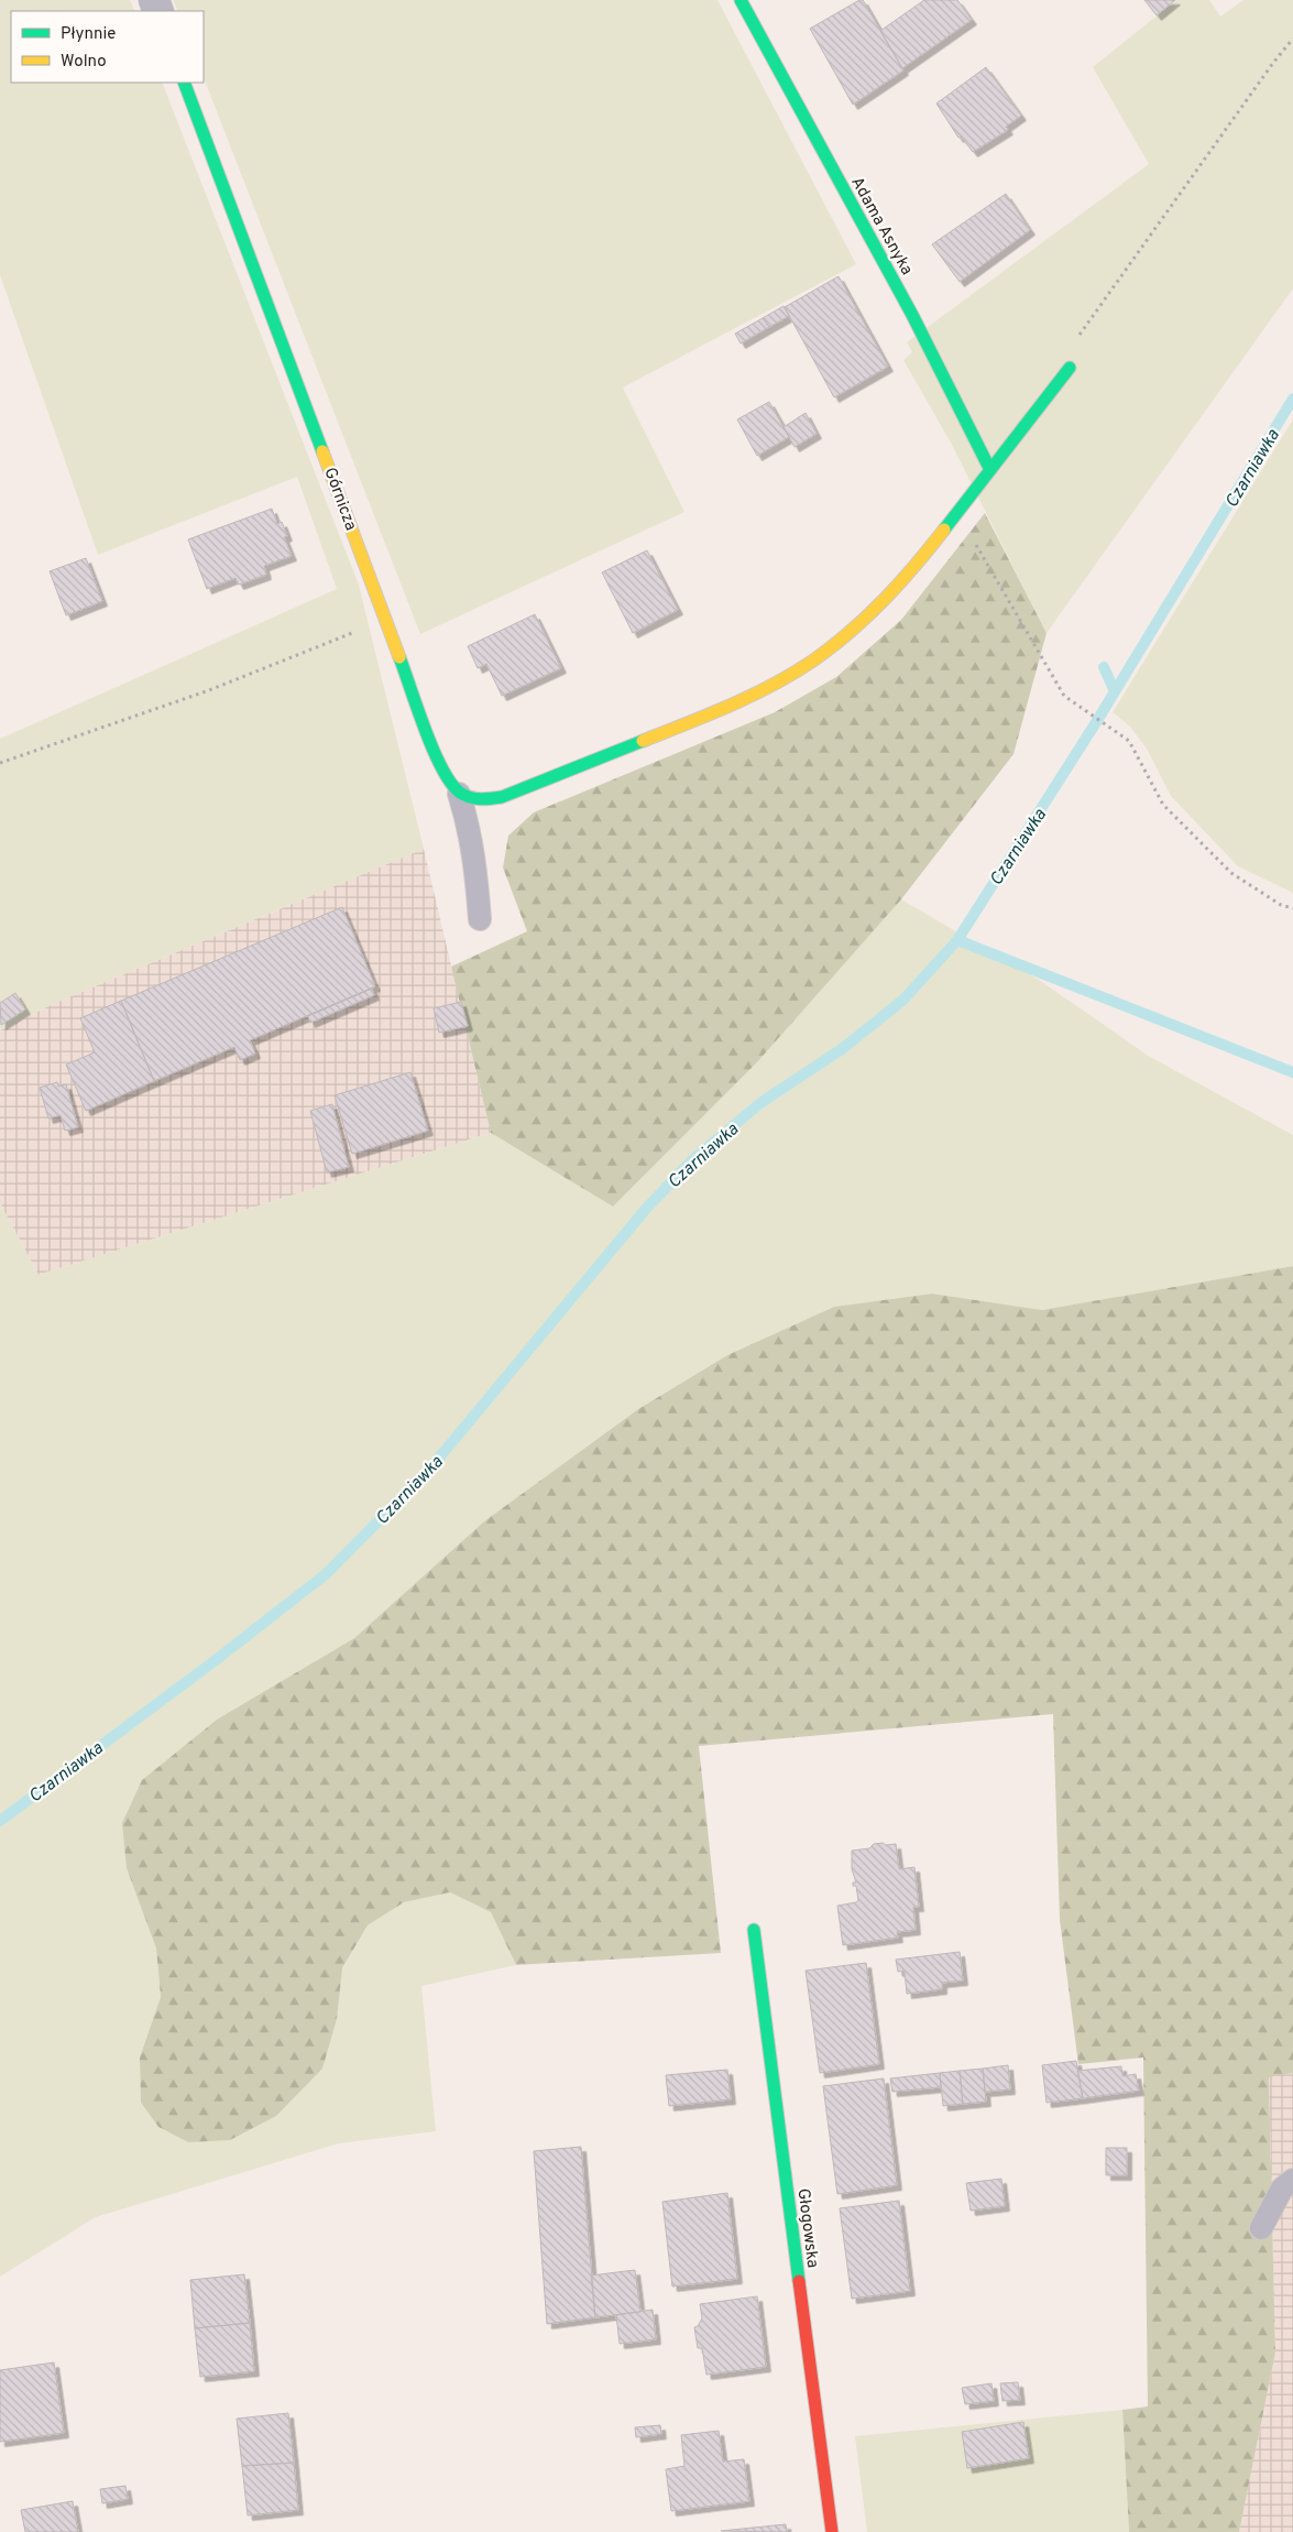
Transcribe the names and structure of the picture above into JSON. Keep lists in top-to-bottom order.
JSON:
{
  "streets": {
    "street": ["Adama Asnyka", "Górnicza", "Głogowska"]
  },
  "water": ["Czarniawka"],
  "legend": ["Płynnie", "Wolno"]
}
